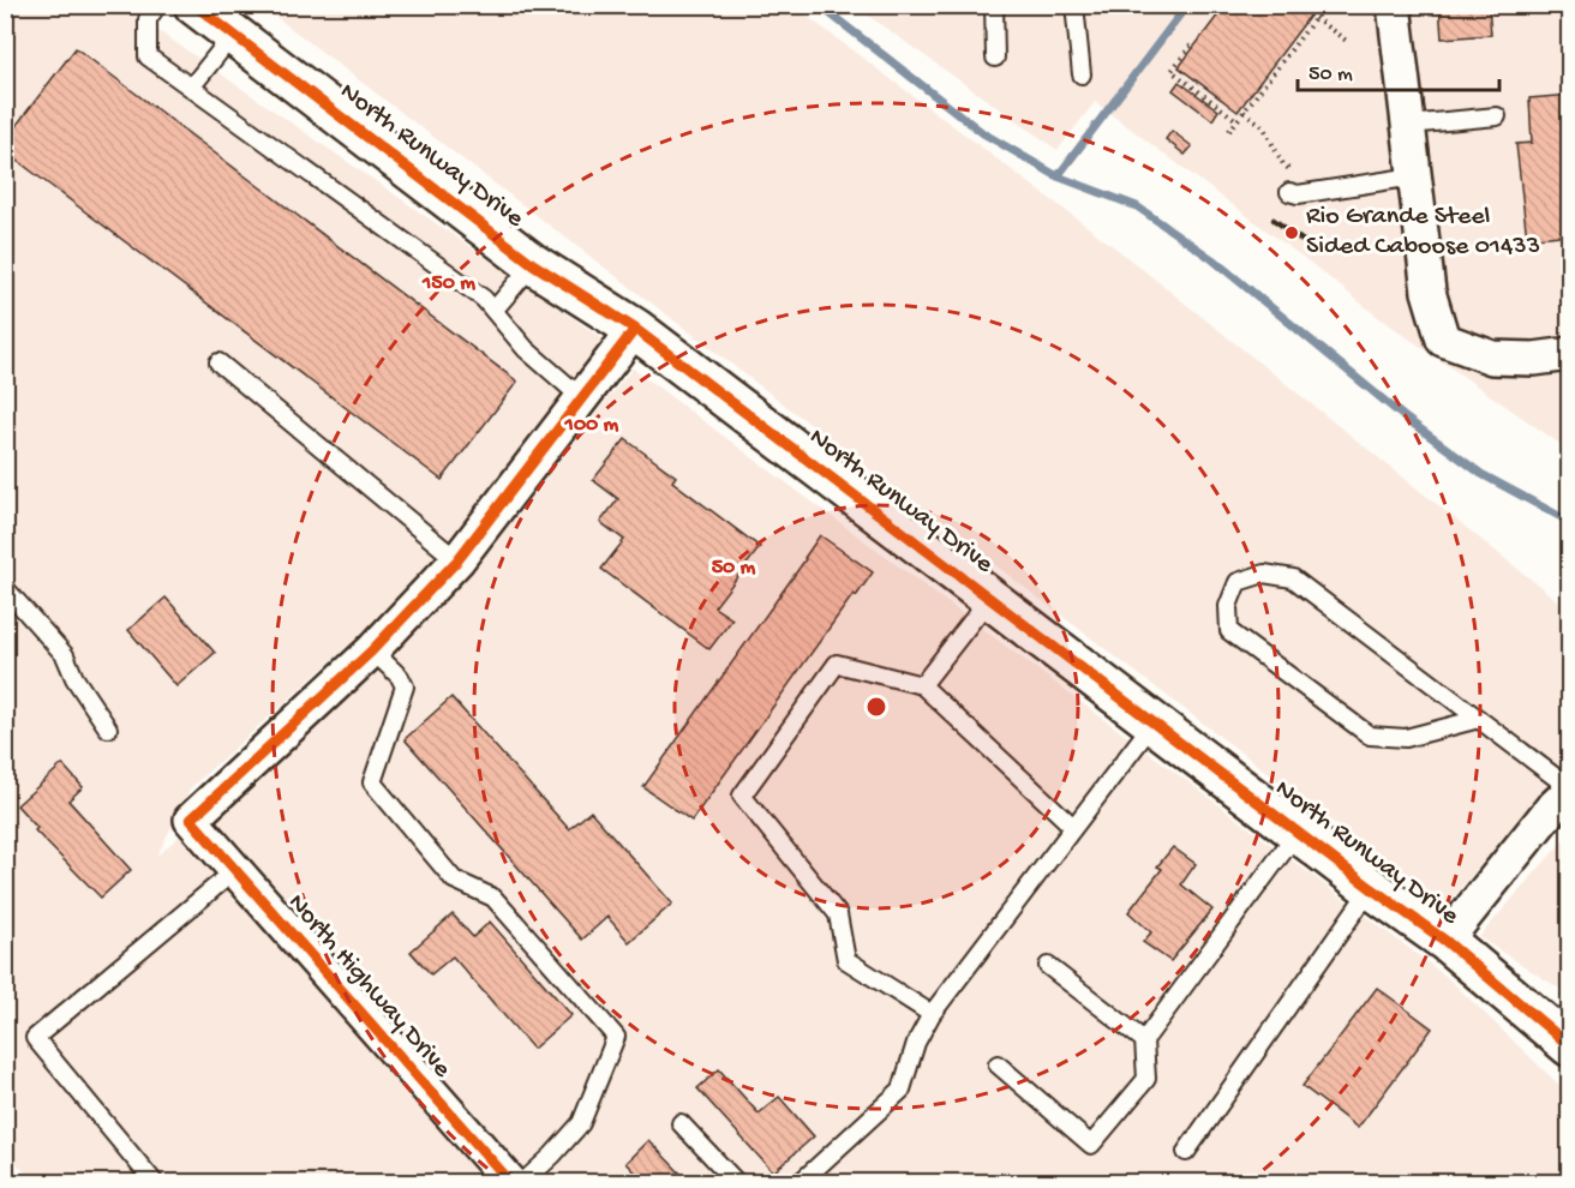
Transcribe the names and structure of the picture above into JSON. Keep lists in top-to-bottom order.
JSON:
{
  "streets": {
    "street": ["North Runway Drive", "North Highway Drive"]
  },
  "places": ["Rio Grande Steel Sided Caboose 01433"],
  "scale_bar": "50 m",
  "rings": ["150 m", "100 m", "50 m"]
}
